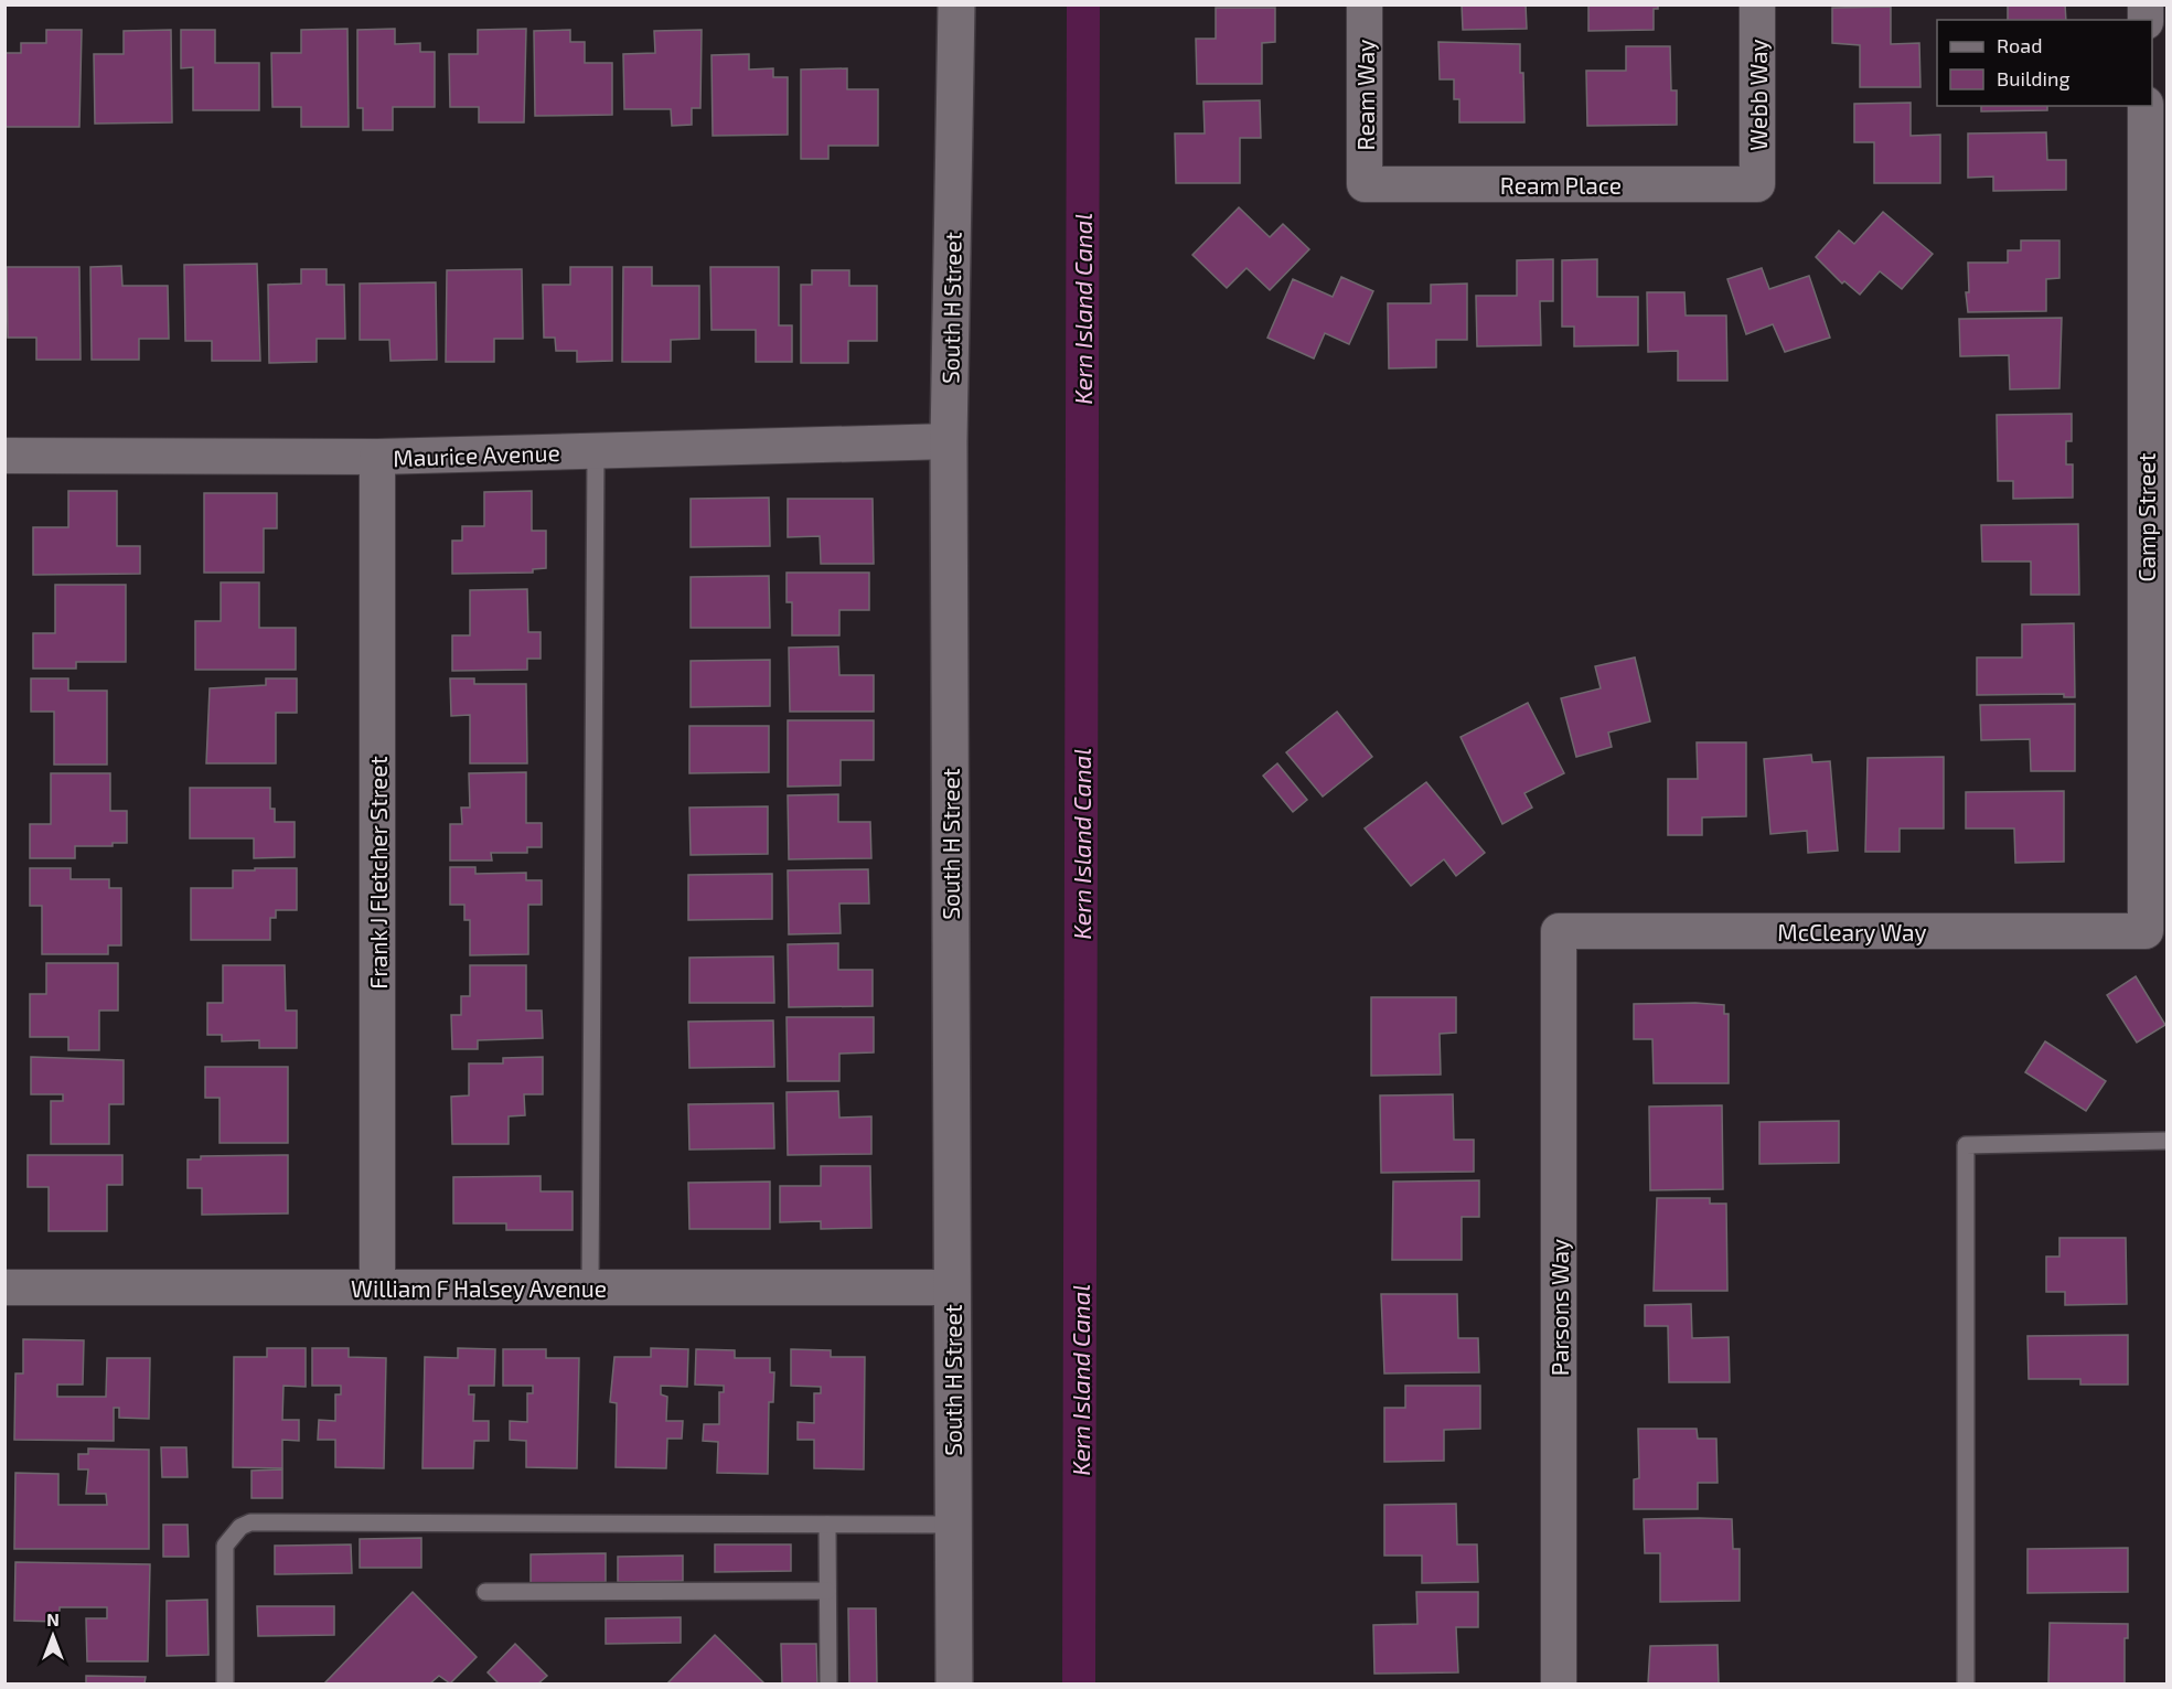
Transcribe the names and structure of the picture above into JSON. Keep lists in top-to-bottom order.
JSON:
{
  "streets": {
    "street": [
      "Ream Way",
      "Webb Way",
      "Ream Place",
      "South H Street",
      "Maurice Avenue",
      "Camp Street",
      "Frank J Fletcher Street",
      "McCleary Way",
      "William F Halsey Avenue",
      "Parsons Way"
    ]
  },
  "crossings": [
    ["Ream Way", "Ream Place"],
    ["Webb Way", "Ream Place"],
    ["South H Street", "Maurice Avenue"],
    ["South H Street", "William F Halsey Avenue"],
    ["Maurice Avenue", "Frank J Fletcher Street"],
    ["Camp Street", "McCleary Way"],
    ["Frank J Fletcher Street", "William F Halsey Avenue"],
    ["McCleary Way", "Parsons Way"]
  ],
  "water": ["Kern Island Canal"],
  "legend": ["Road", "Building"],
  "north": "top"
}
